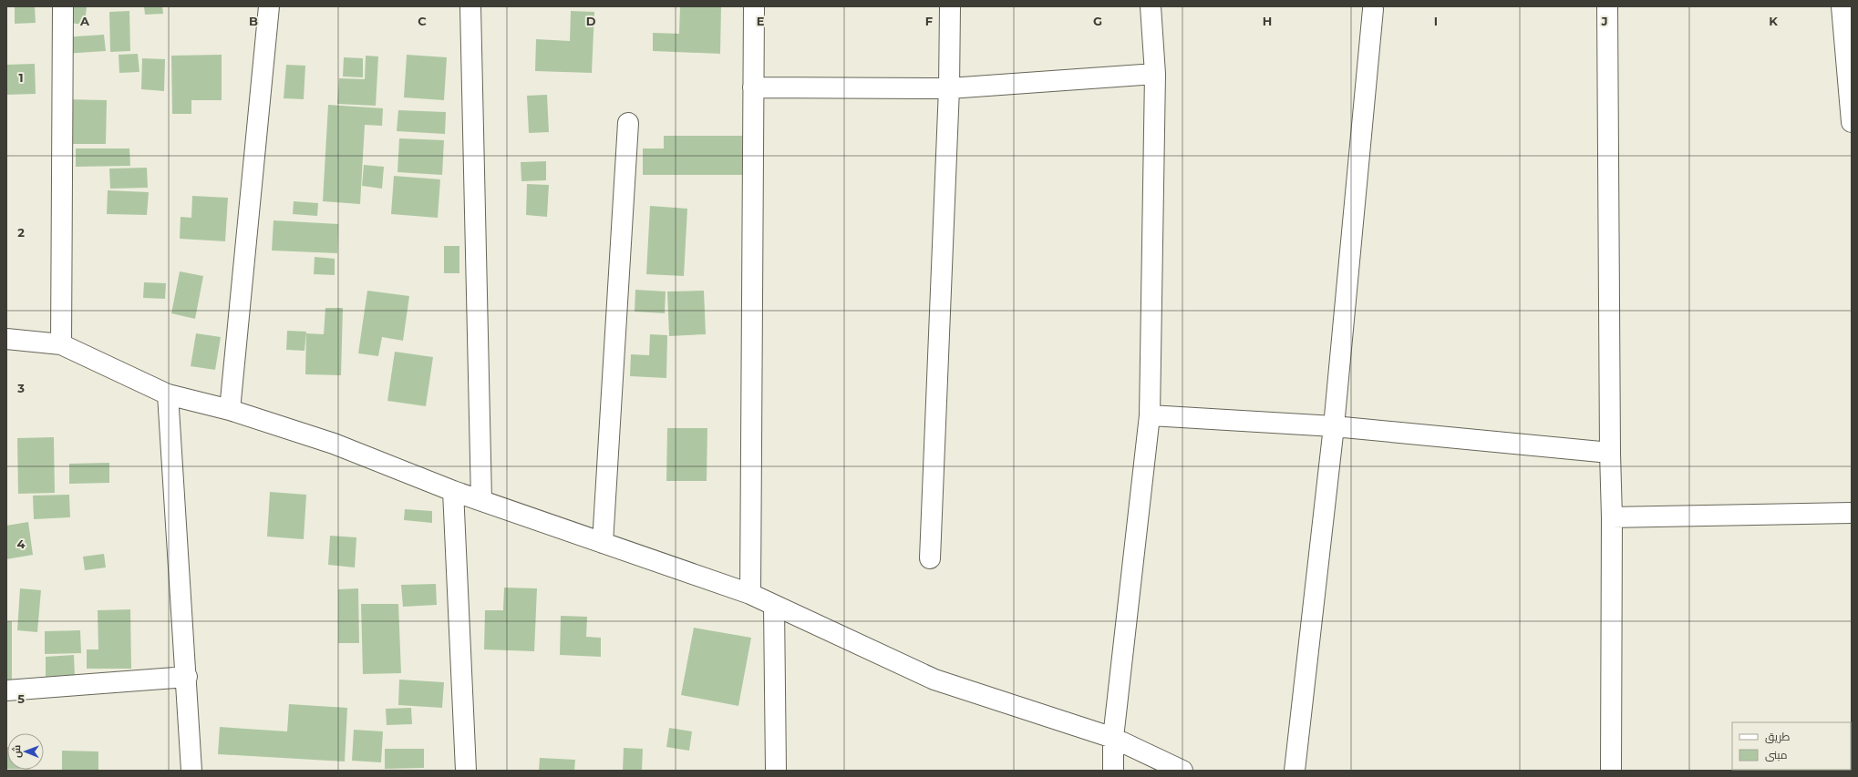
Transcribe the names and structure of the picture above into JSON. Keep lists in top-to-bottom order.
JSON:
{
  "legend": ["طريق", "مبنى"],
  "north": "left",
  "grid": {
    "columns": [
      "A",
      "B",
      "C",
      "D",
      "E",
      "F",
      "G",
      "H",
      "I",
      "J",
      "K"
    ],
    "rows": [
      "1",
      "2",
      "3",
      "4",
      "5"
    ]
  }
}
